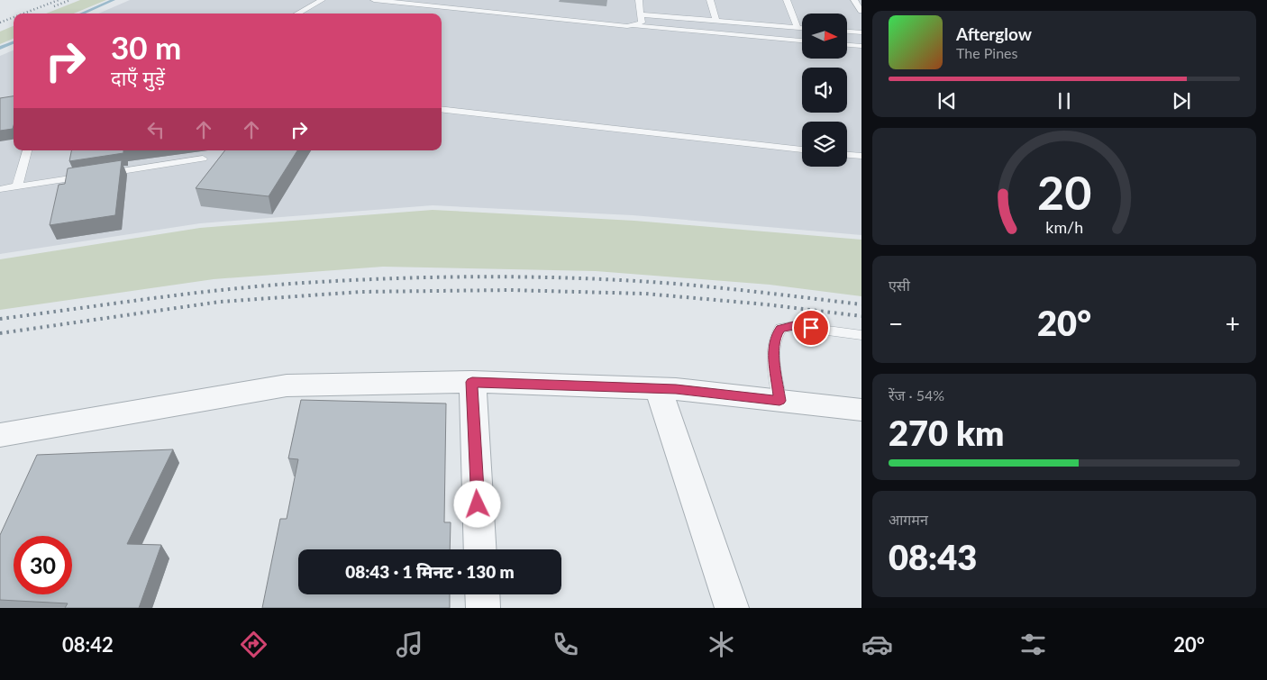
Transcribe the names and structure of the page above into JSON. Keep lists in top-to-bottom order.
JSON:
{
  "north": "right",
  "page": {
    "turn": ["30 m", "दाएँ मुड़ें"],
    "song": ["Afterglow", "The Pines"],
    "tile": [
      "एसी",
      ["रेंज · 54%", "270 km"],
      ["आगमन", "08:43"]
    ],
    "heat": ["−", "20°", "+"],
    "limit": "30",
    "trip": "08:43 · 1 मिनट · 130 m",
    "tabs": ["08:42", "20°"],
    "gauge": ["20", "km/h"]
  }
}
